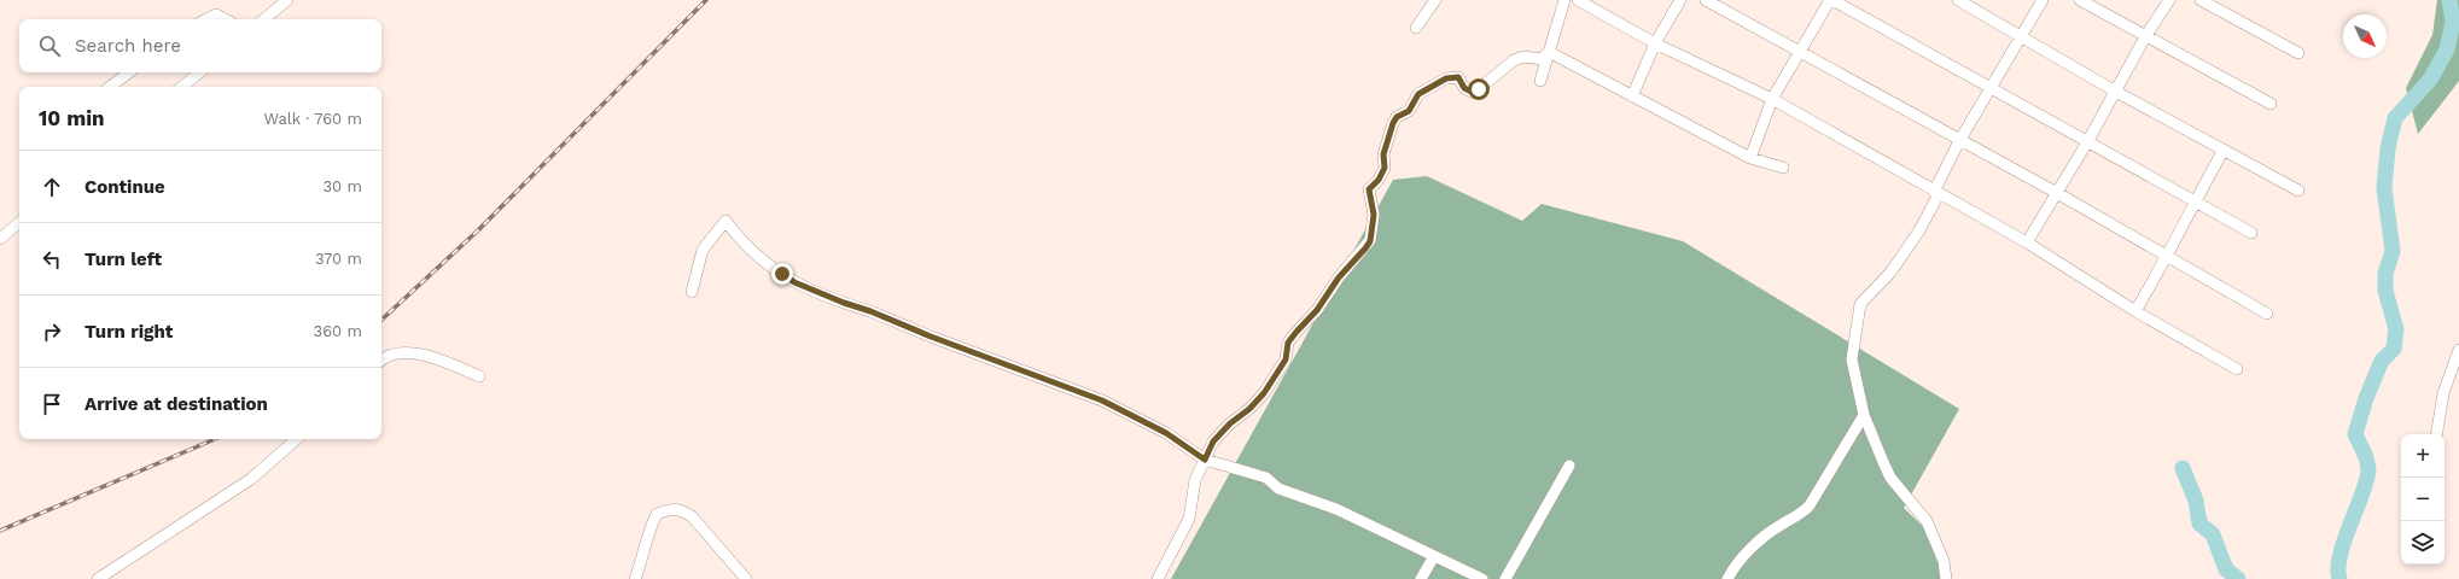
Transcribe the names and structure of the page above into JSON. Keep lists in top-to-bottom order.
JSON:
{
  "north": "bottom right",
  "page": {
    "search": "Search here",
    "heading": ["10 min", "Walk · 760 m"],
    "list": [
      ["Continue", "30 m"],
      ["Turn left", "370 m"],
      ["Turn right", "360 m"],
      "Arrive at destination"
    ],
    "map_buttons": ["+", "−"]
  }
}
